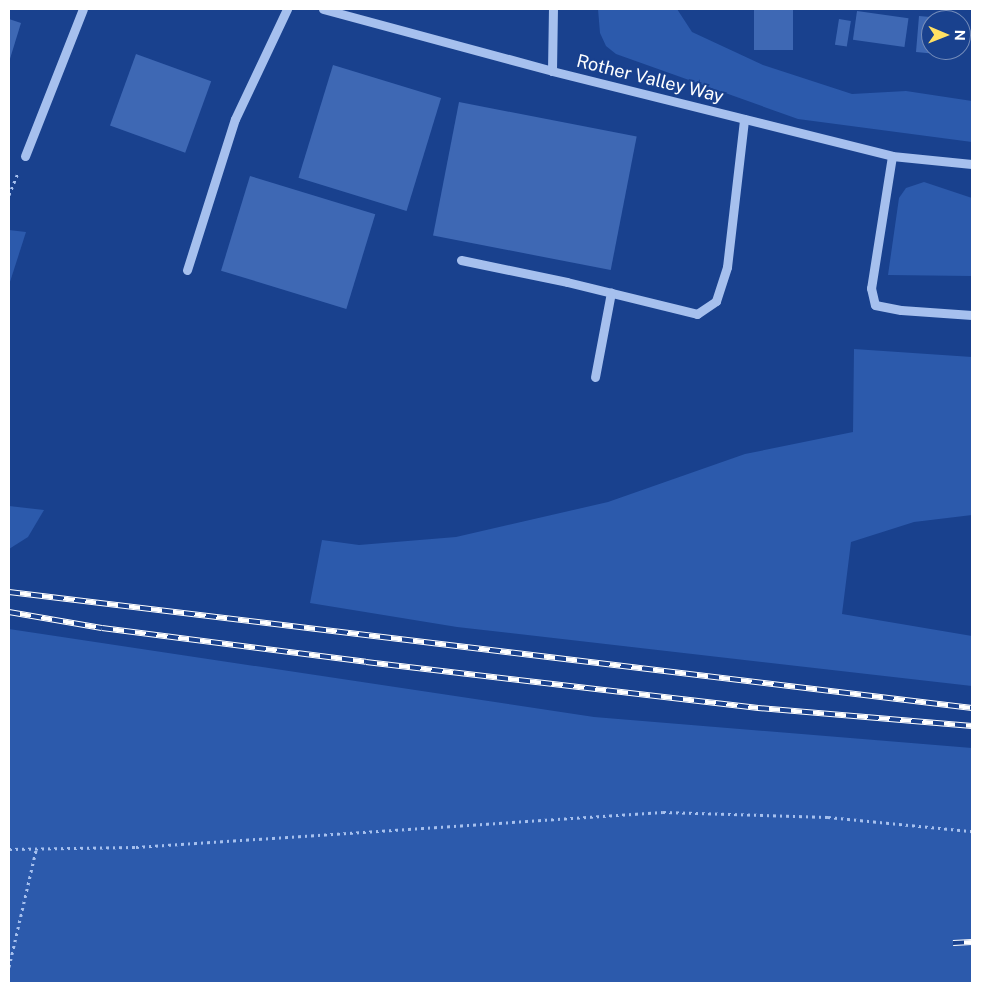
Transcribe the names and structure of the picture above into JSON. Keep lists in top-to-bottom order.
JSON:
{
  "streets": {
    "street": ["Rother Valley Way"]
  },
  "north": "right"
}
